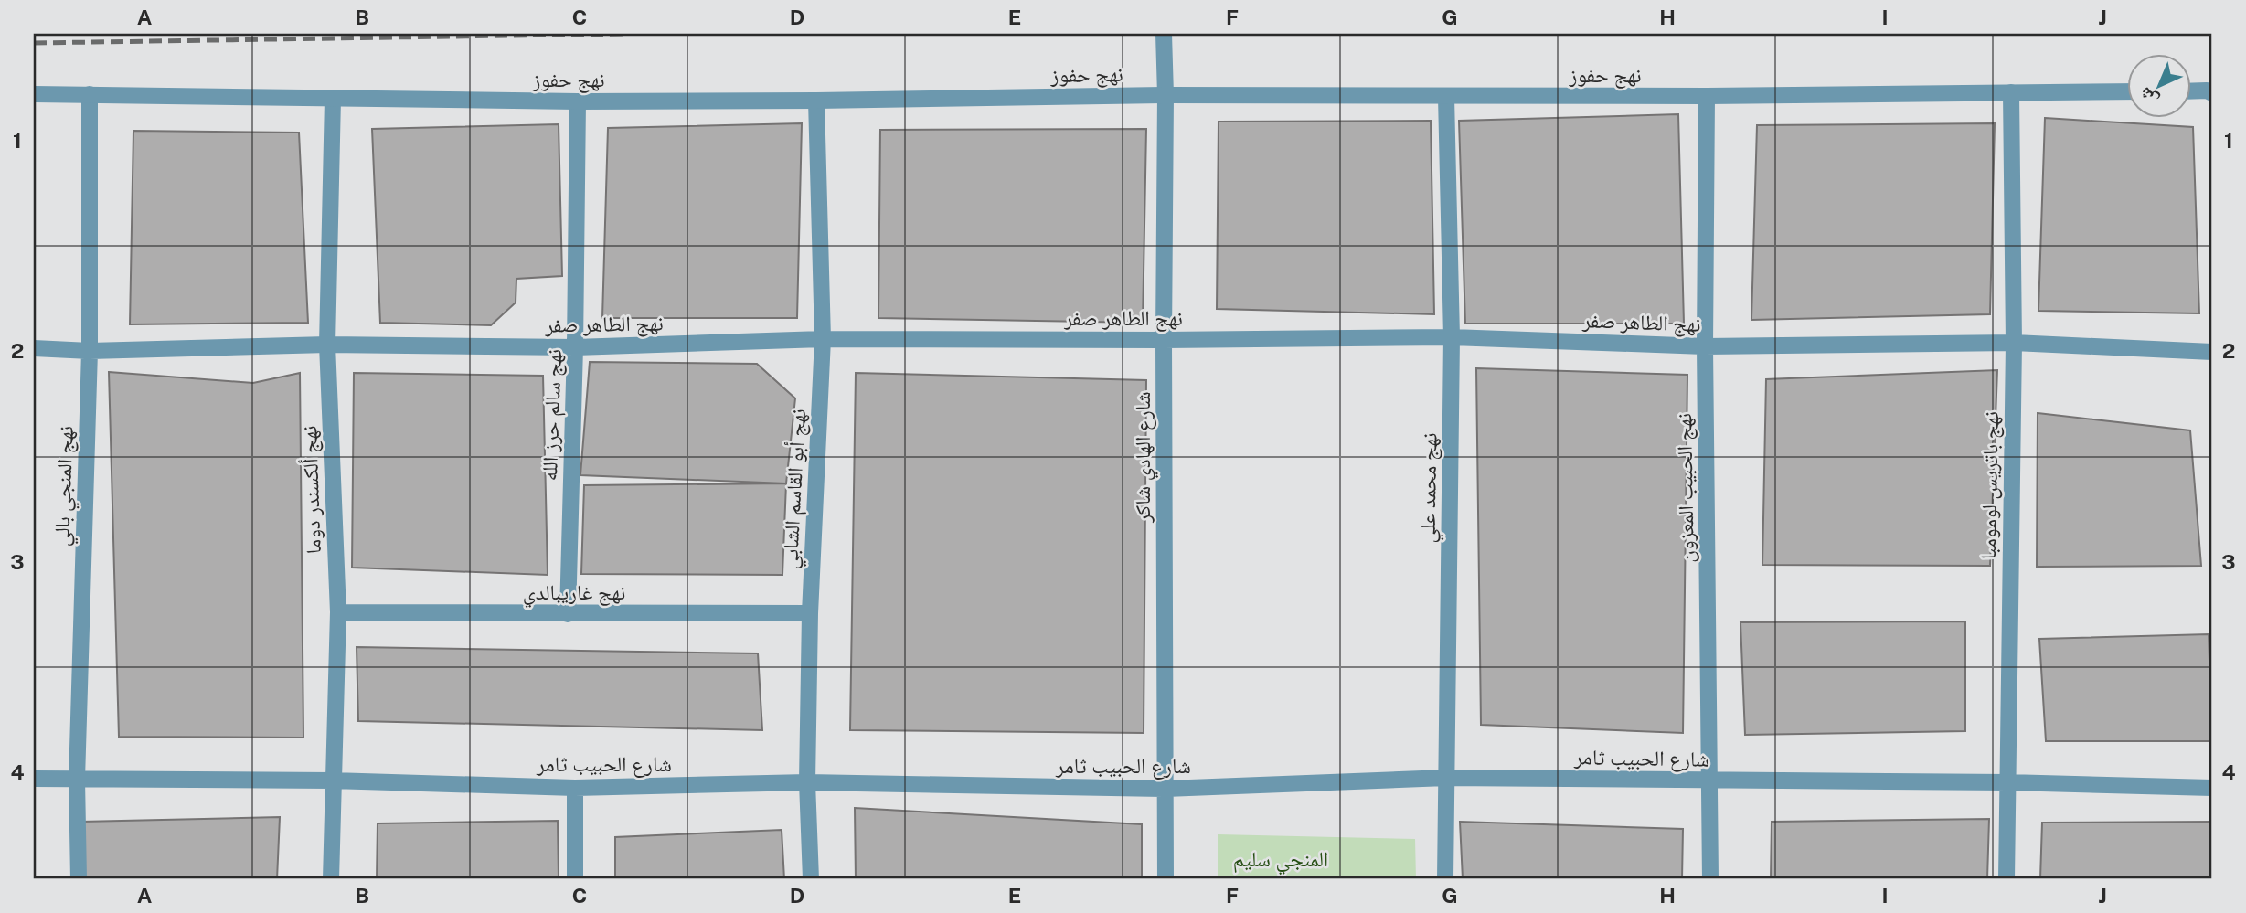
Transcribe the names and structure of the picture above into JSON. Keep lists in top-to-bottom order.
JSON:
{
  "streets": {
    "street": [
      "نهج حفوز",
      "نهج الطاهر صفر",
      "نهج سالم حرز الله",
      "شارع الهادي شاكر",
      "نهج باتريس لومومبا",
      "نهج المنجي بالي",
      "نهج محمد علي",
      "نهج الحبيب المعزون",
      "نهج أبو القاسم الشابي",
      "نهج ألكسندر دوما",
      "نهج غاريبالدي",
      "شارع الحبيب ثامر"
    ]
  },
  "crossings": [
    ["نهج حفوز", "نهج سالم حرز الله"],
    ["نهج حفوز", "شارع الهادي شاكر"],
    ["نهج حفوز", "نهج باتريس لومومبا"],
    ["نهج حفوز", "نهج المنجي بالي"],
    ["نهج حفوز", "نهج محمد علي"],
    ["نهج حفوز", "نهج الحبيب المعزون"],
    ["نهج حفوز", "نهج أبو القاسم الشابي"],
    ["نهج حفوز", "نهج ألكسندر دوما"],
    ["نهج الطاهر صفر", "نهج سالم حرز الله"],
    ["نهج الطاهر صفر", "شارع الهادي شاكر"],
    ["نهج الطاهر صفر", "نهج باتريس لومومبا"],
    ["نهج الطاهر صفر", "نهج المنجي بالي"],
    ["نهج الطاهر صفر", "نهج محمد علي"],
    ["نهج الطاهر صفر", "نهج الحبيب المعزون"],
    ["نهج الطاهر صفر", "نهج أبو القاسم الشابي"],
    ["نهج الطاهر صفر", "نهج ألكسندر دوما"],
    ["نهج سالم حرز الله", "نهج غاريبالدي"],
    ["شارع الهادي شاكر", "شارع الحبيب ثامر"],
    ["نهج باتريس لومومبا", "شارع الحبيب ثامر"],
    ["نهج المنجي بالي", "شارع الحبيب ثامر"],
    ["نهج محمد علي", "شارع الحبيب ثامر"],
    ["نهج الحبيب المعزون", "شارع الحبيب ثامر"],
    ["نهج أبو القاسم الشابي", "نهج غاريبالدي"],
    ["نهج أبو القاسم الشابي", "شارع الحبيب ثامر"],
    ["نهج ألكسندر دوما", "نهج غاريبالدي"],
    ["نهج ألكسندر دوما", "شارع الحبيب ثامر"]
  ],
  "parks": ["المنجي سليم"],
  "north": "bottom left",
  "grid": {
    "columns": [
      "A",
      "B",
      "C",
      "D",
      "E",
      "F",
      "G",
      "H",
      "I",
      "J"
    ],
    "rows": [
      "1",
      "2",
      "3",
      "4"
    ]
  }
}
